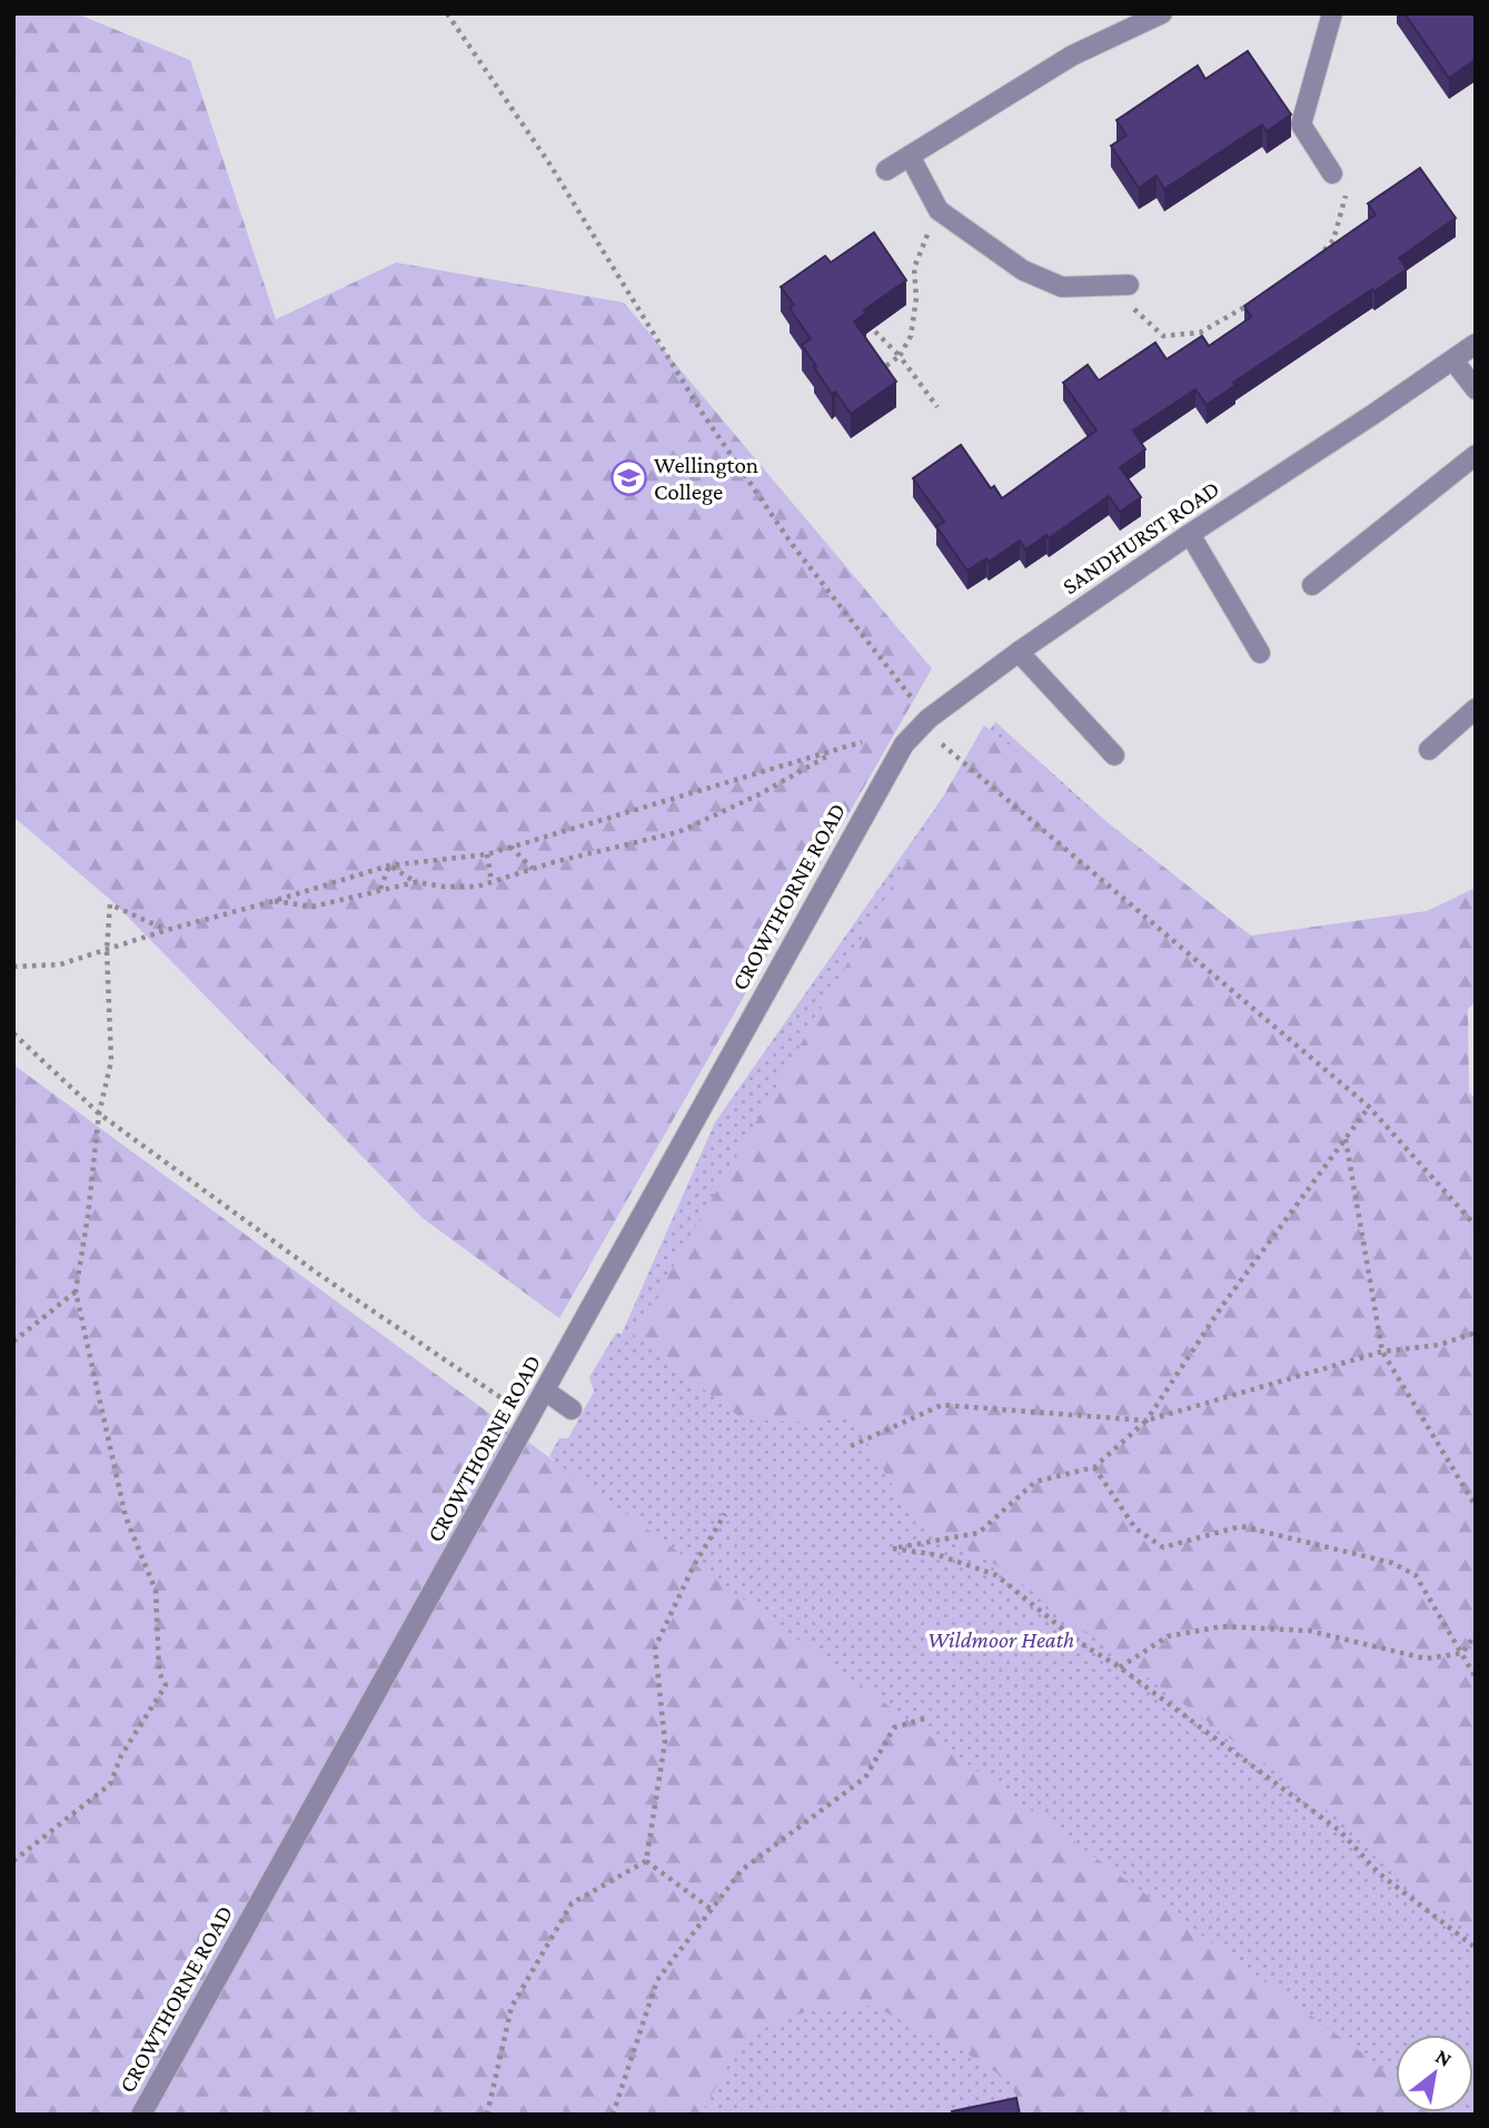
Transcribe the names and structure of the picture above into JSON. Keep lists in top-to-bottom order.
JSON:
{
  "streets": {
    "street": ["SANDHURST ROAD", "CROWTHORNE ROAD"]
  },
  "crossings": [
    ["SANDHURST ROAD", "CROWTHORNE ROAD"]
  ],
  "parks": ["Wildmoor Heath"],
  "places": {
    "school or university": ["Wellington College"]
  },
  "north": "top right"
}
